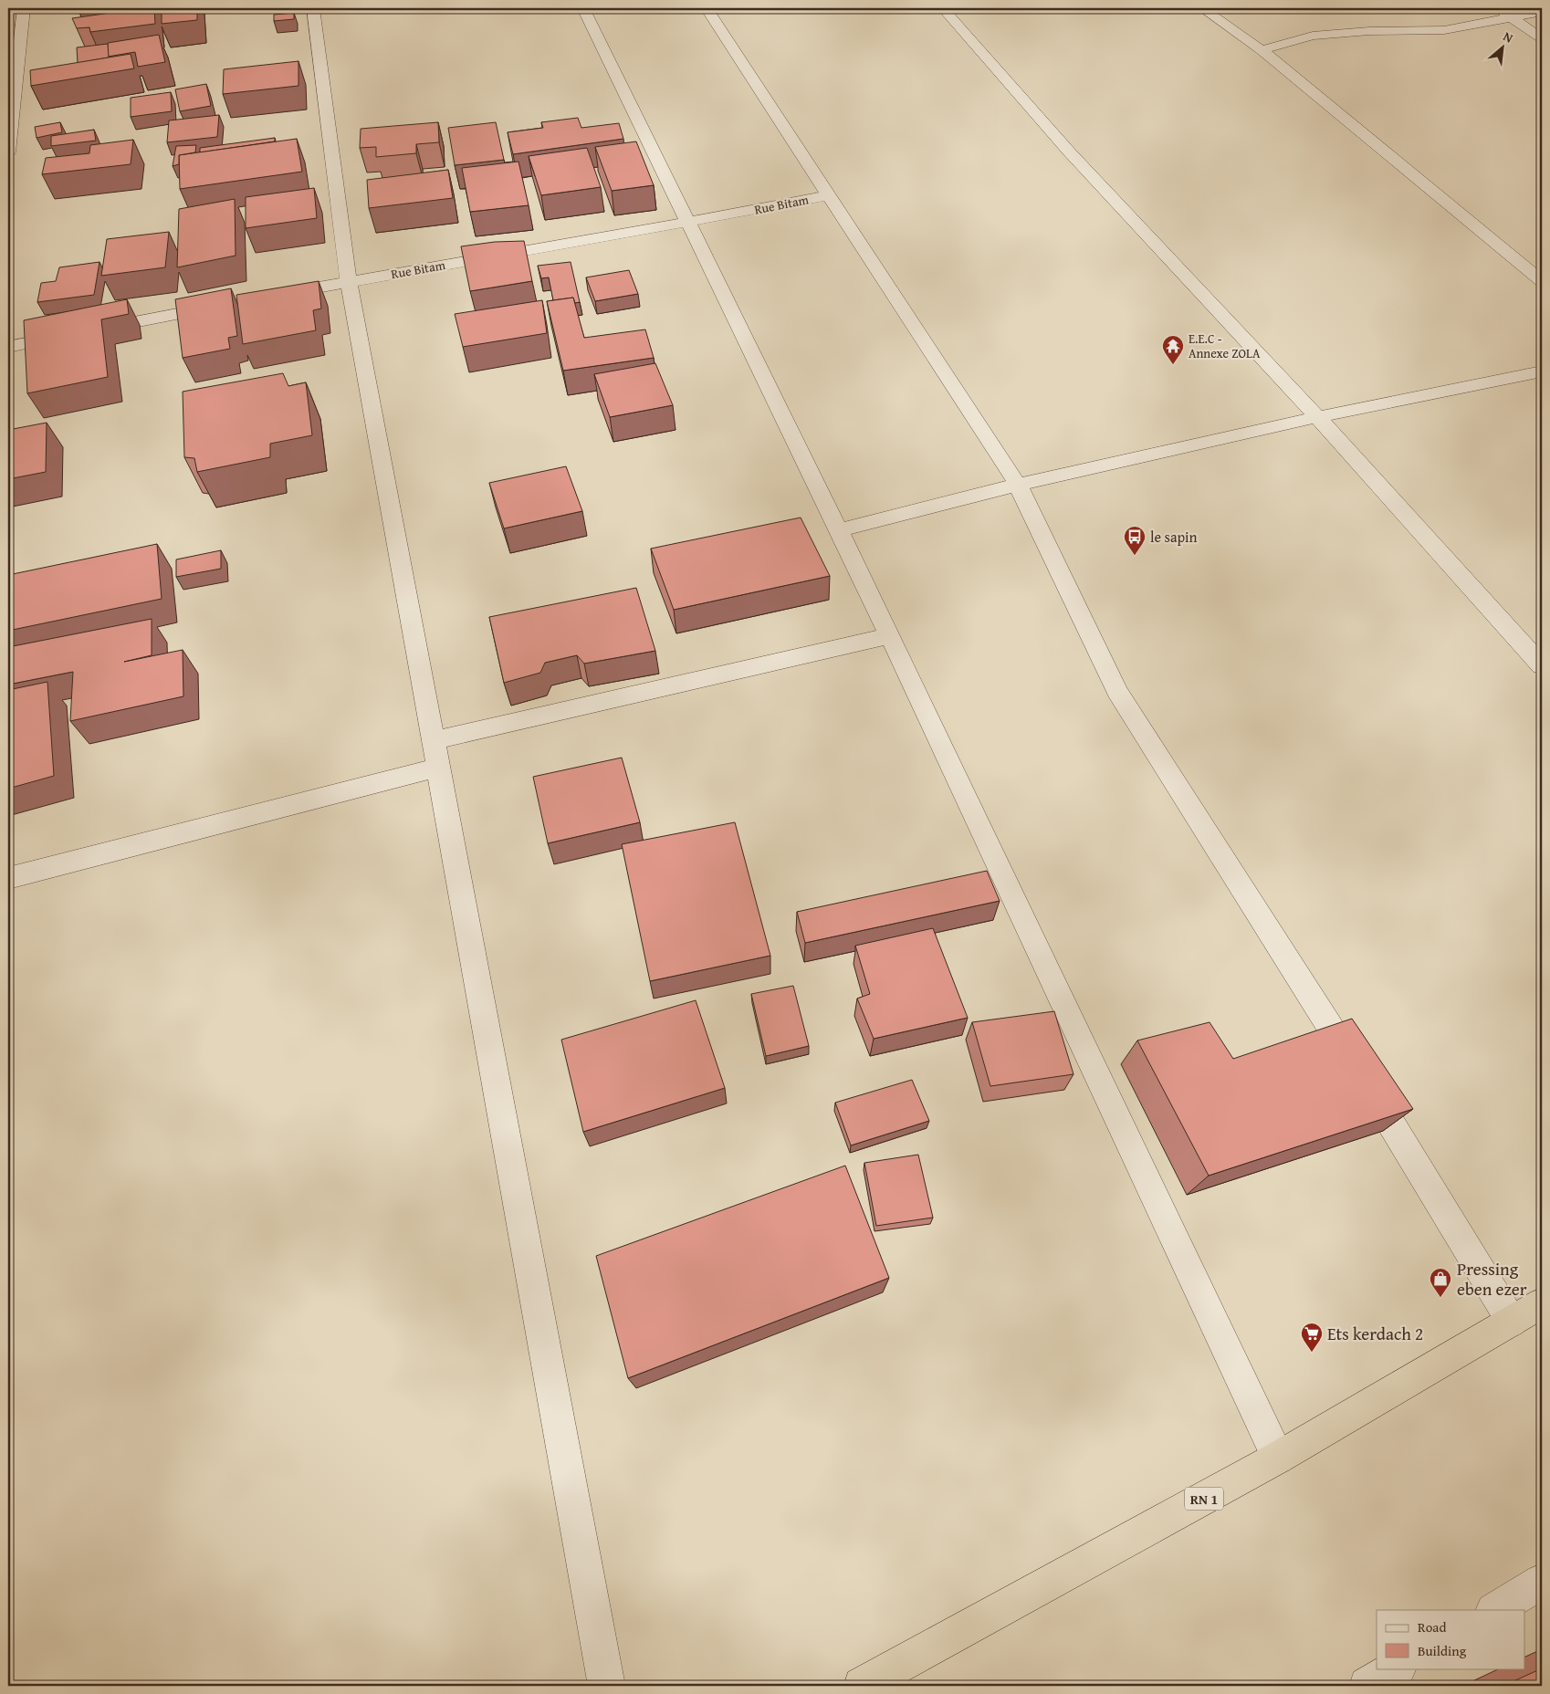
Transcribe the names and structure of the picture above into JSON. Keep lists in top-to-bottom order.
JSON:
{
  "streets": {
    "highway": ["RN 1"],
    "street": ["Rue Bitam"]
  },
  "places": {
    "temple": ["E.E.C - Annexe ZOLA"],
    "bus stop": ["le sapin"],
    "shop": ["Pressing eben ezer"],
    "supermarket": ["Ets kerdach 2"]
  },
  "legend": ["Road", "Building"],
  "north": "top right"
}
